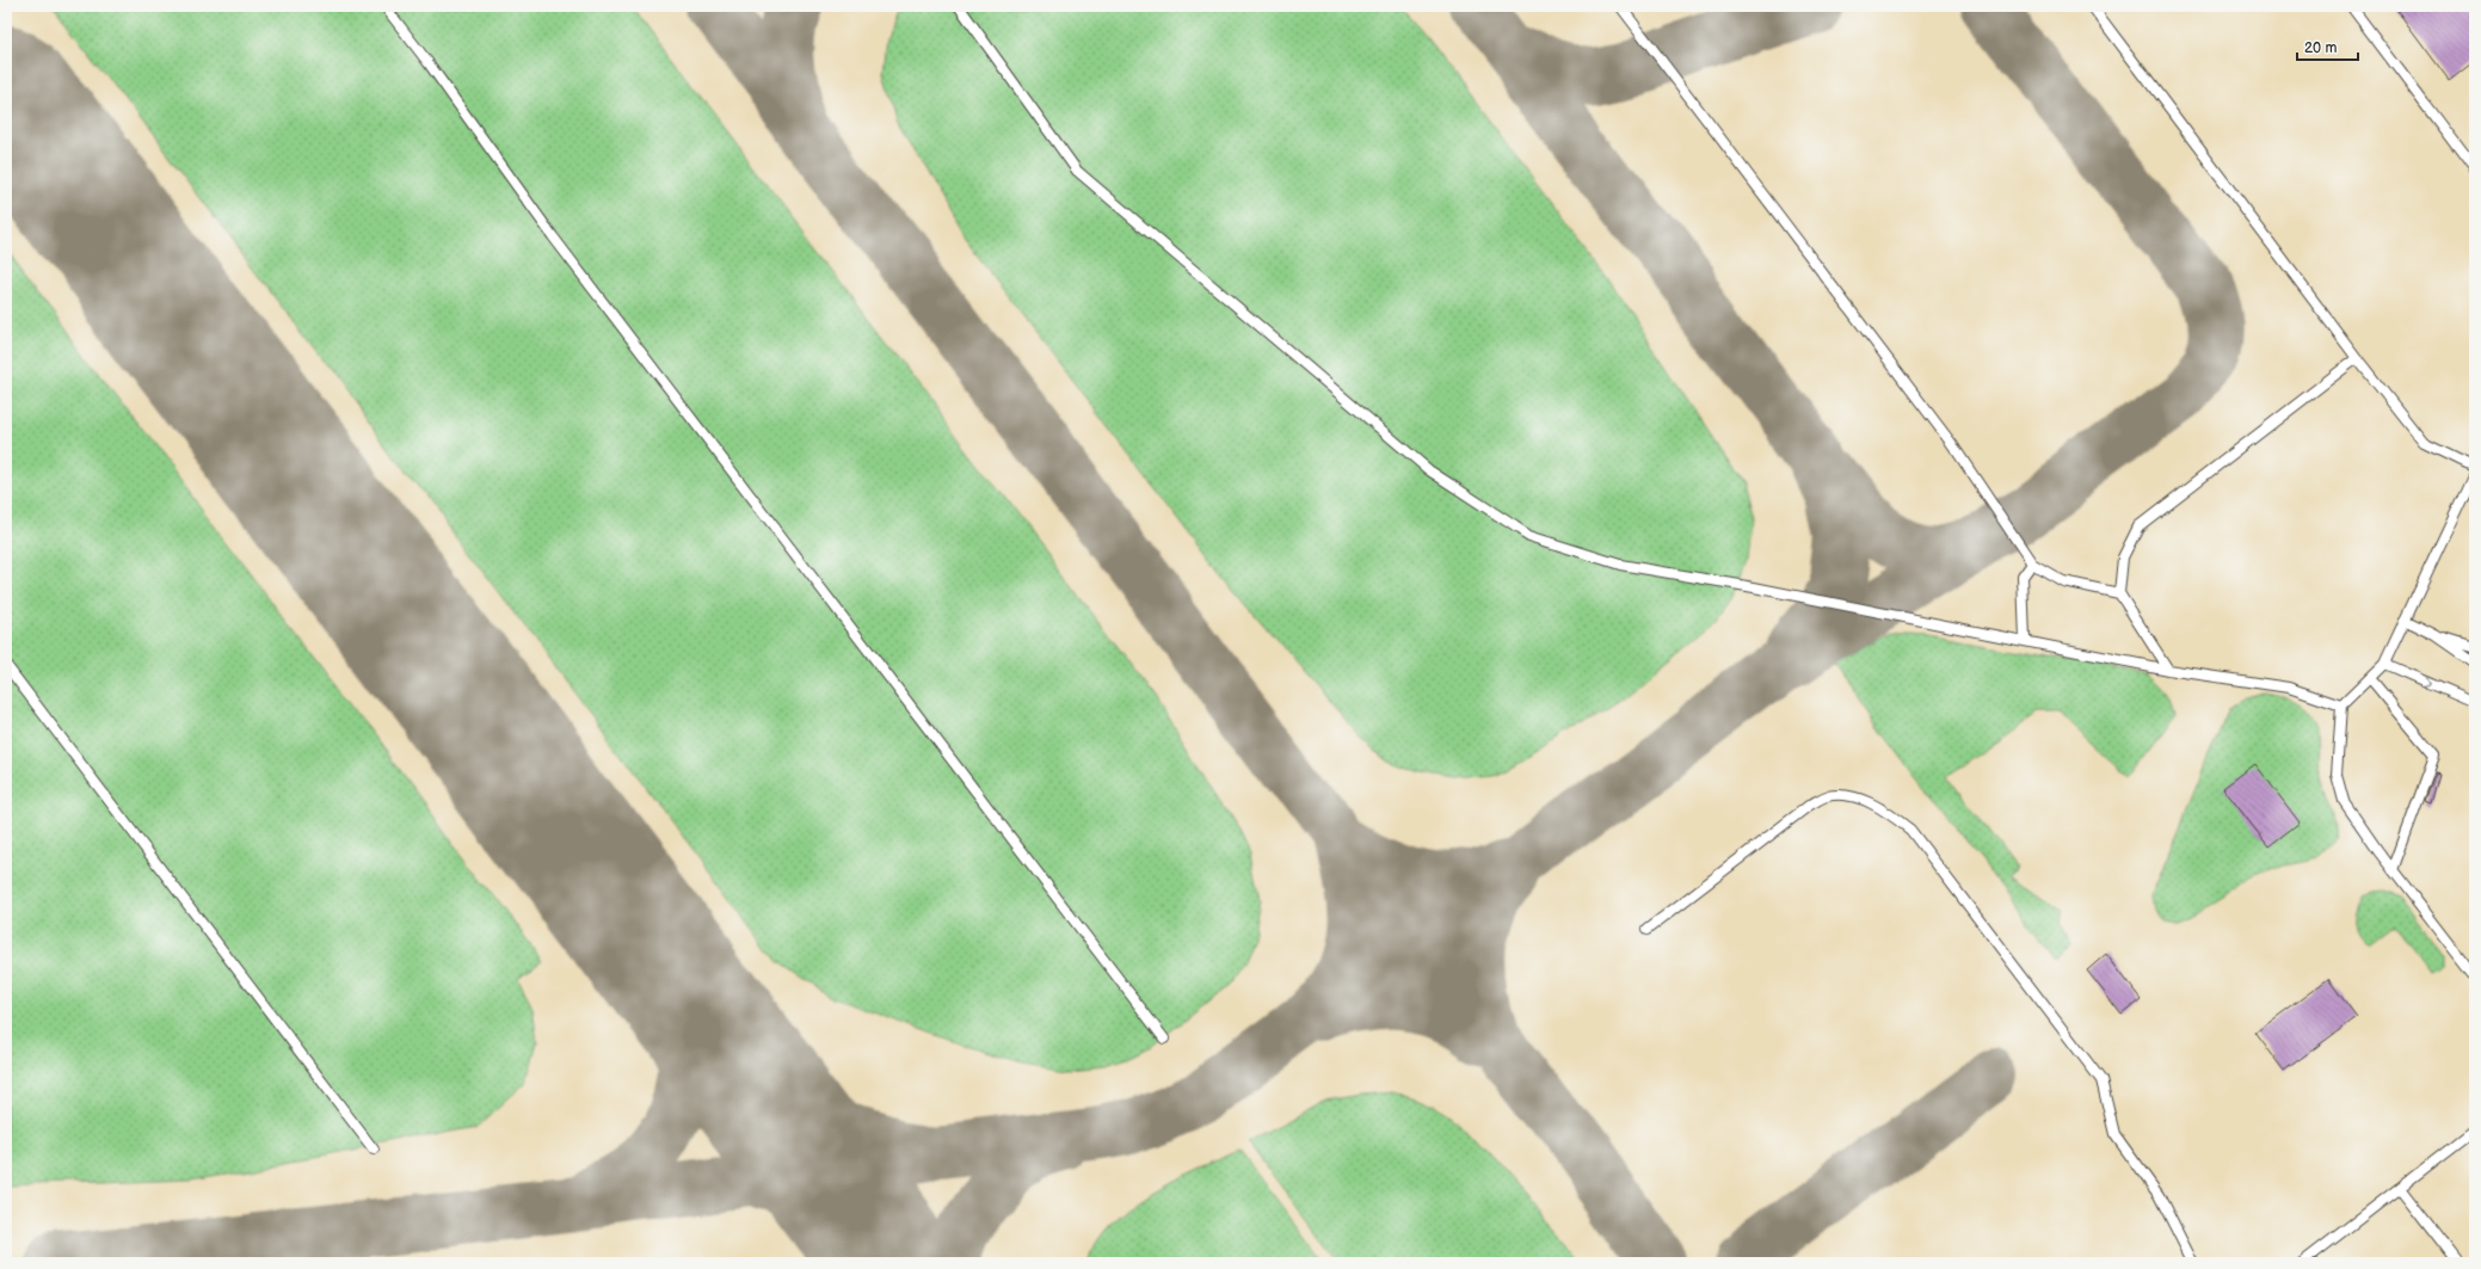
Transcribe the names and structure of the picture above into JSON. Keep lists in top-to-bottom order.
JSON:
{
  "scale_bar": "20 m"
}
